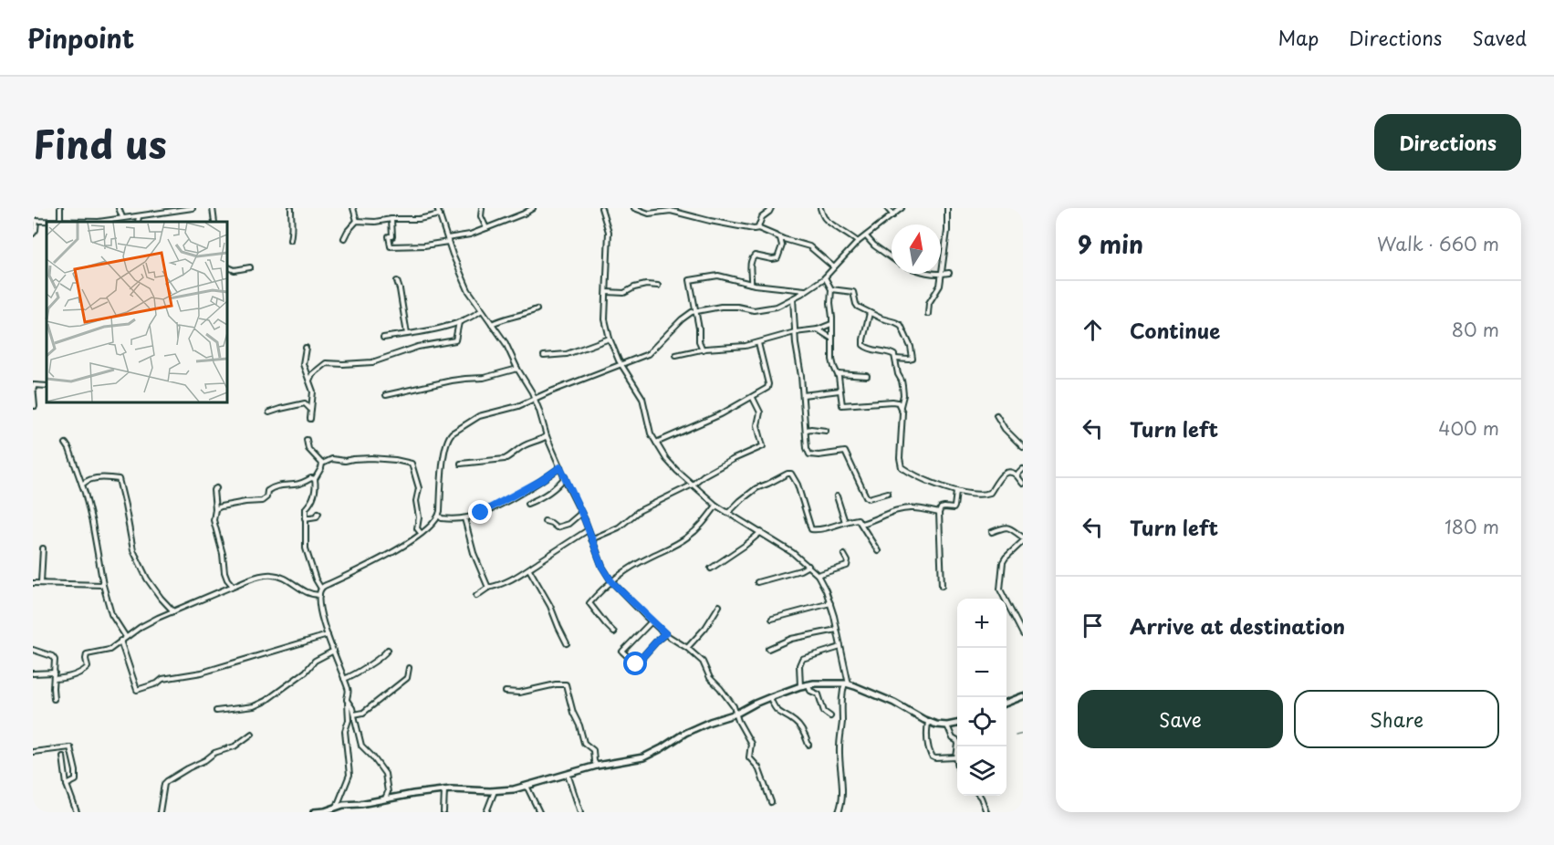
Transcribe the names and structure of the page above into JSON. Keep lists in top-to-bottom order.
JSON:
{
  "north": "top",
  "page": {
    "header": "Pinpoint",
    "nav": ["Map", "Directions", "Saved"],
    "title": "Find us",
    "buttons": [
      "Directions",
      ["Save", "Share"]
    ],
    "heading": ["9 min", "Walk · 660 m"],
    "list": [
      ["Continue", "80 m"],
      ["Turn left", "400 m"],
      ["Turn left", "180 m"],
      "Arrive at destination"
    ],
    "map_buttons": ["+", "−"]
  }
}
